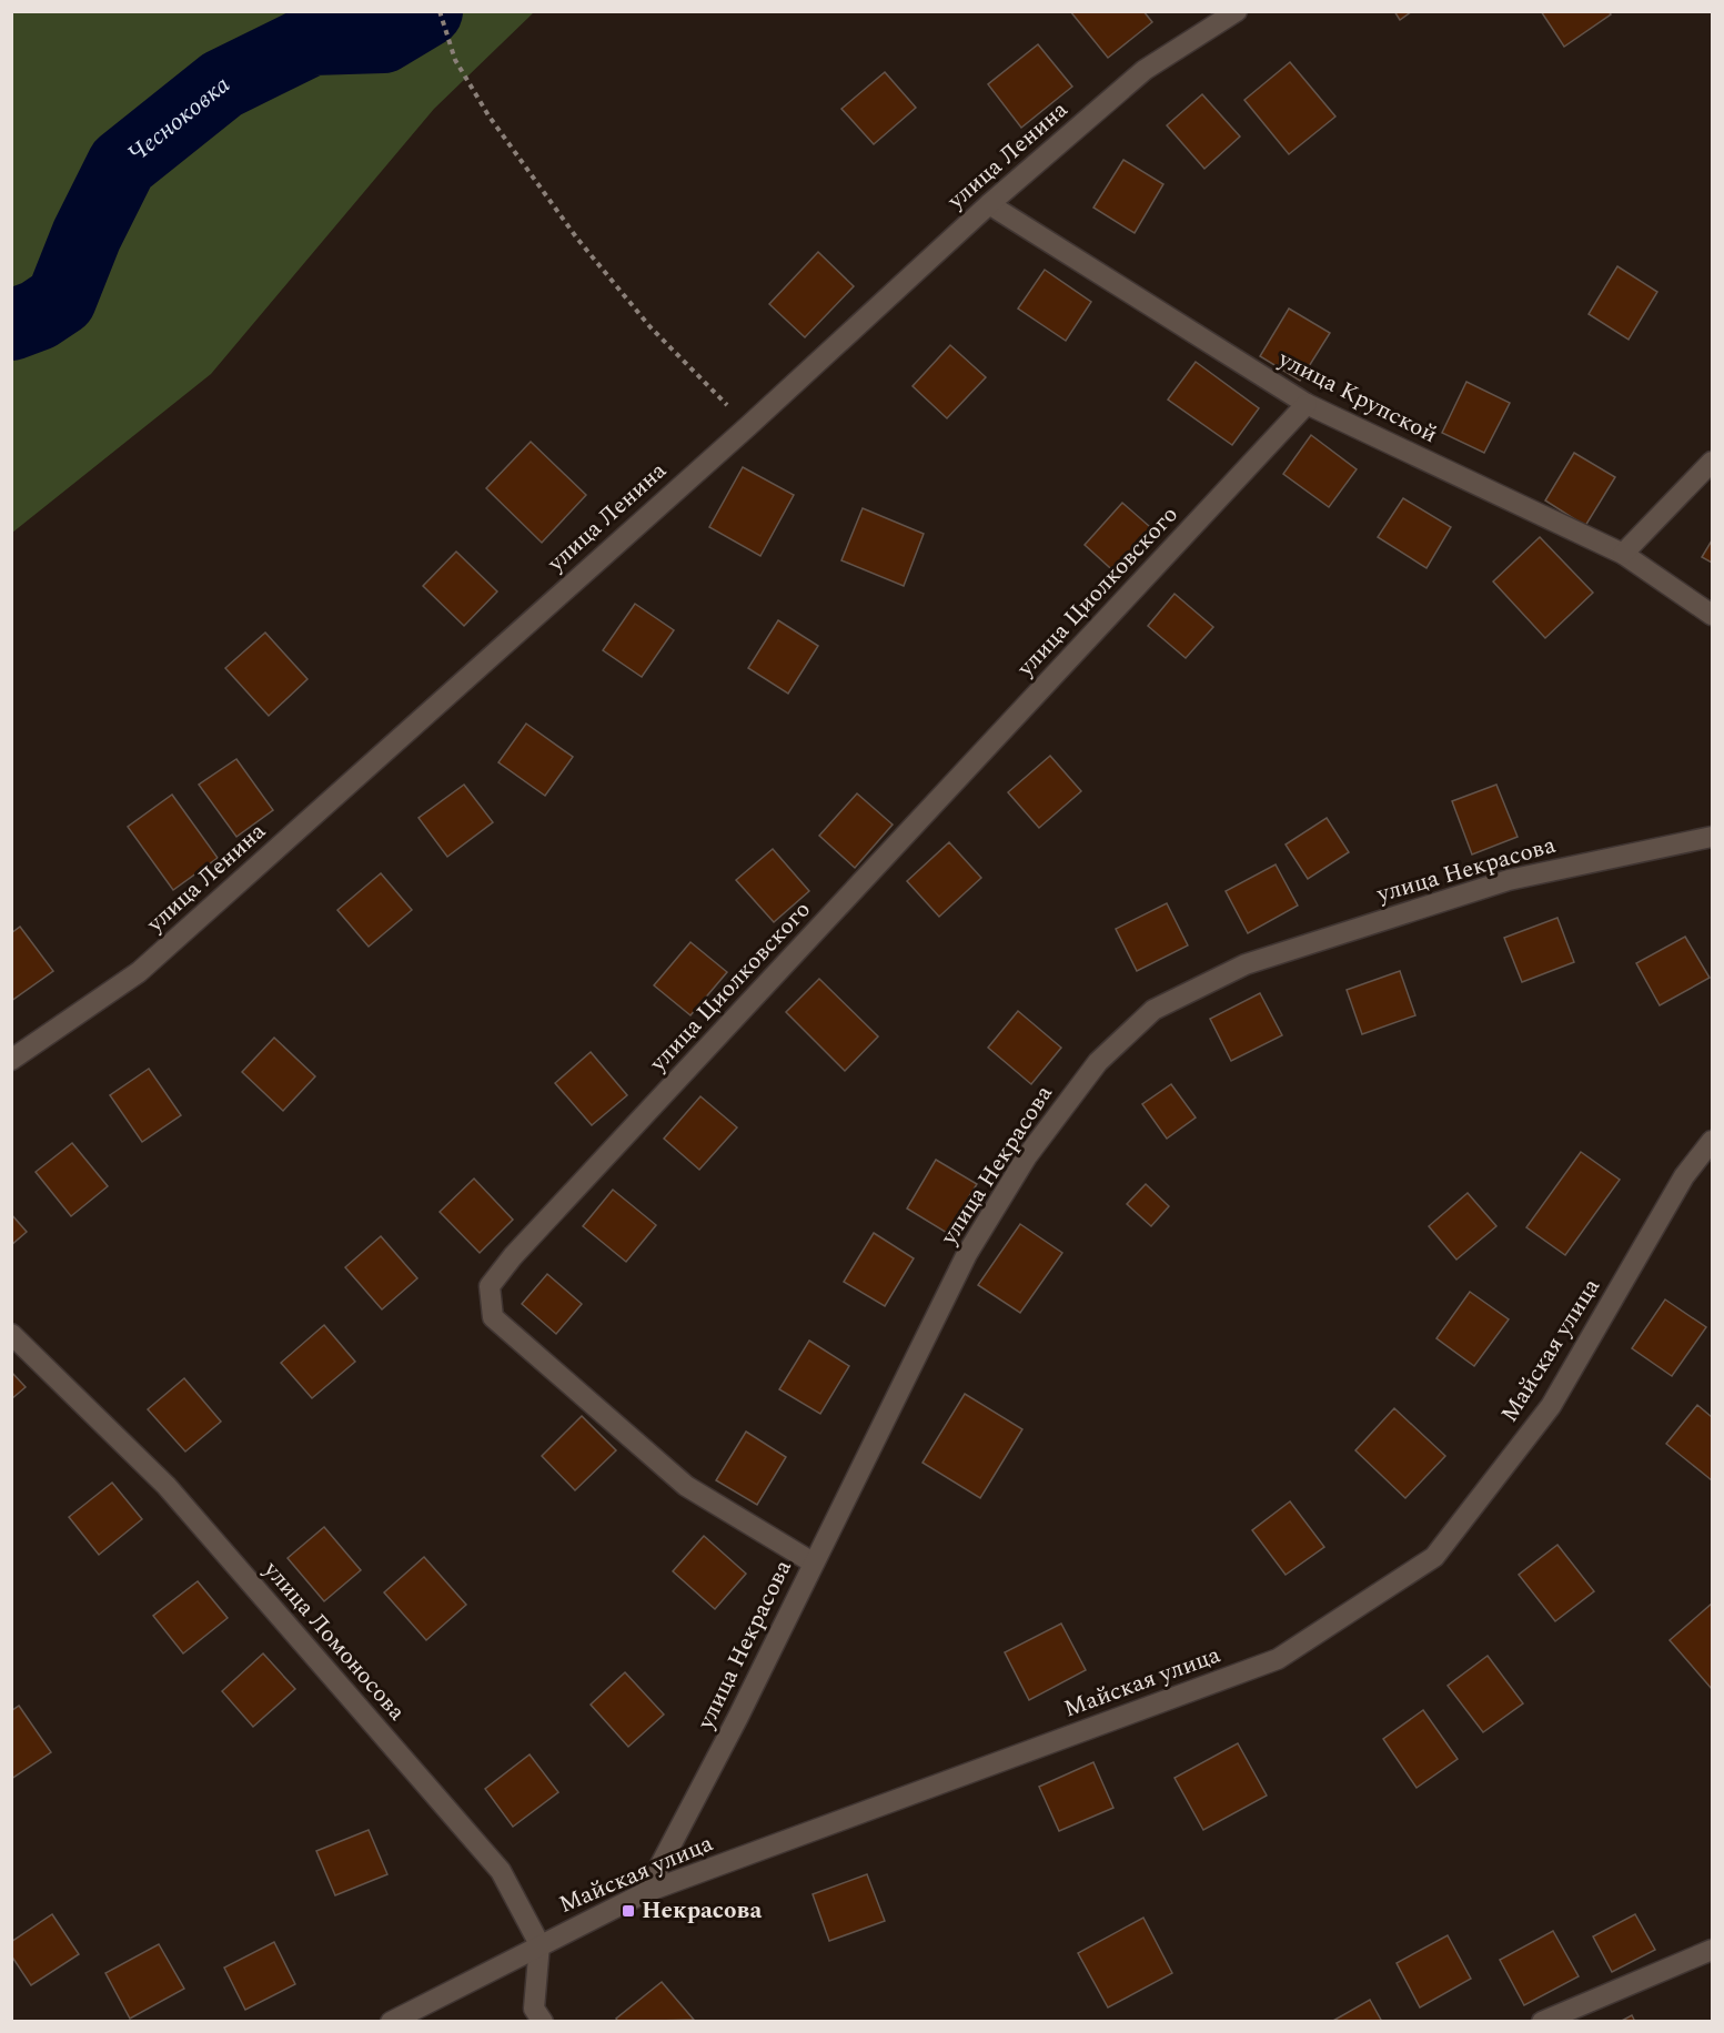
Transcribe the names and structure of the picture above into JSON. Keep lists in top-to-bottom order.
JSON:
{
  "streets": {
    "street": [
      "улица Ленина",
      "улица Крупской",
      "улица Циолковского",
      "улица Некрасова",
      "Майская улица",
      "улица Ломоносова"
    ]
  },
  "crossings": [
    ["улица Ленина", "улица Крупской"],
    ["улица Крупской", "улица Циолковского"],
    ["улица Циолковского", "улица Некрасова"],
    ["улица Некрасова", "Майская улица"],
    ["Майская улица", "улица Ломоносова"]
  ],
  "water": ["Чесноковка"],
  "places": {
    "transit": ["Некрасова"]
  }
}
